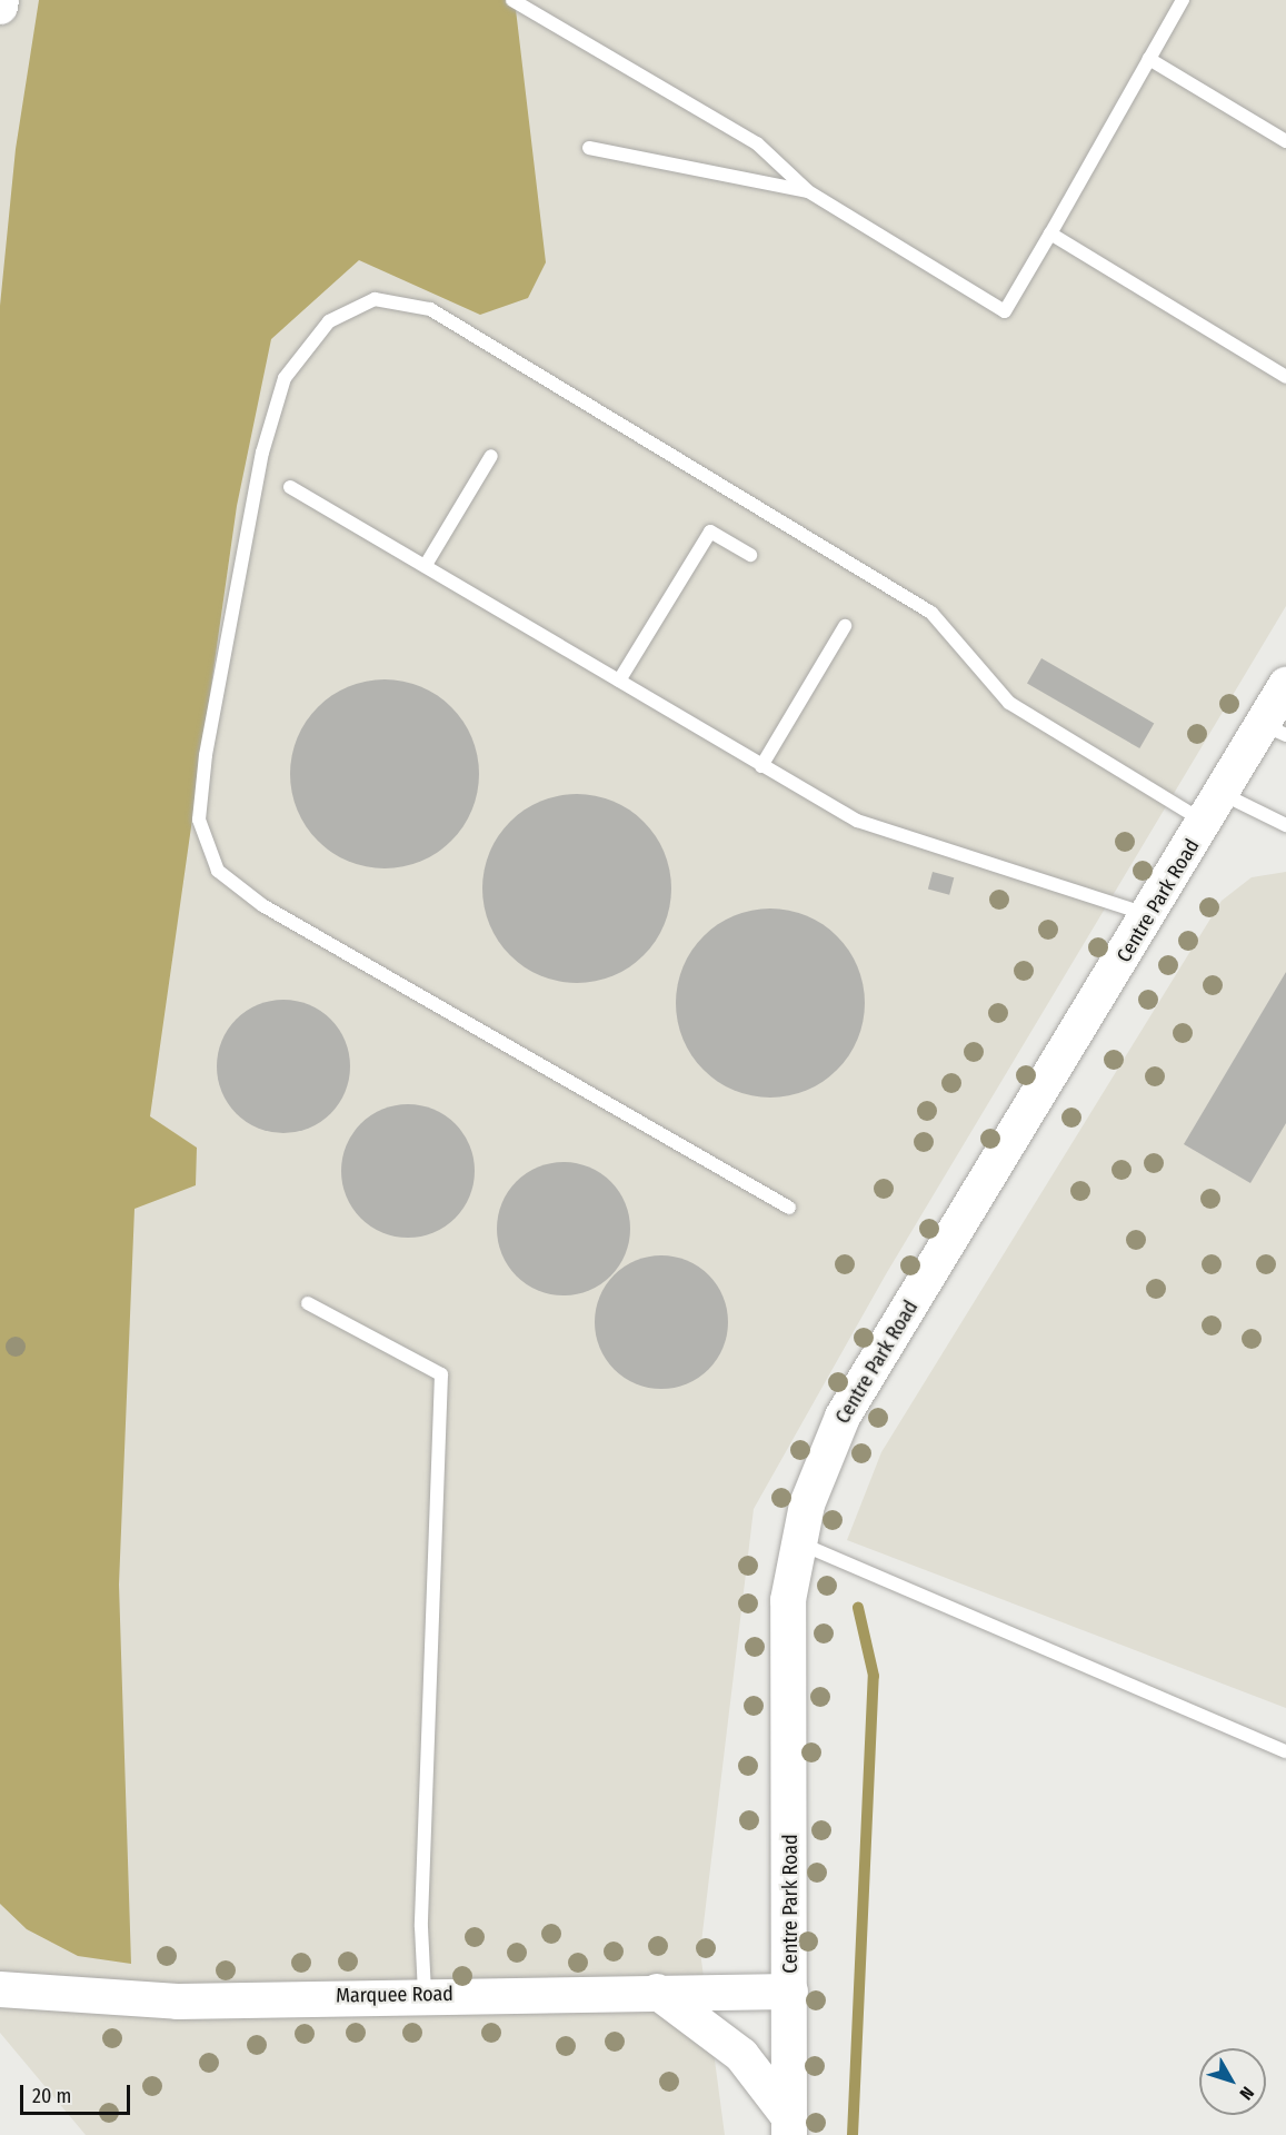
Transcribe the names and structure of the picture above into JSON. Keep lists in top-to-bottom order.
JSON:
{
  "streets": {
    "street": ["Centre Park Road", "Marquee Road"]
  },
  "crossings": [
    ["Centre Park Road", "Marquee Road"]
  ],
  "scale_bar": "20 m",
  "north": "bottom right"
}
